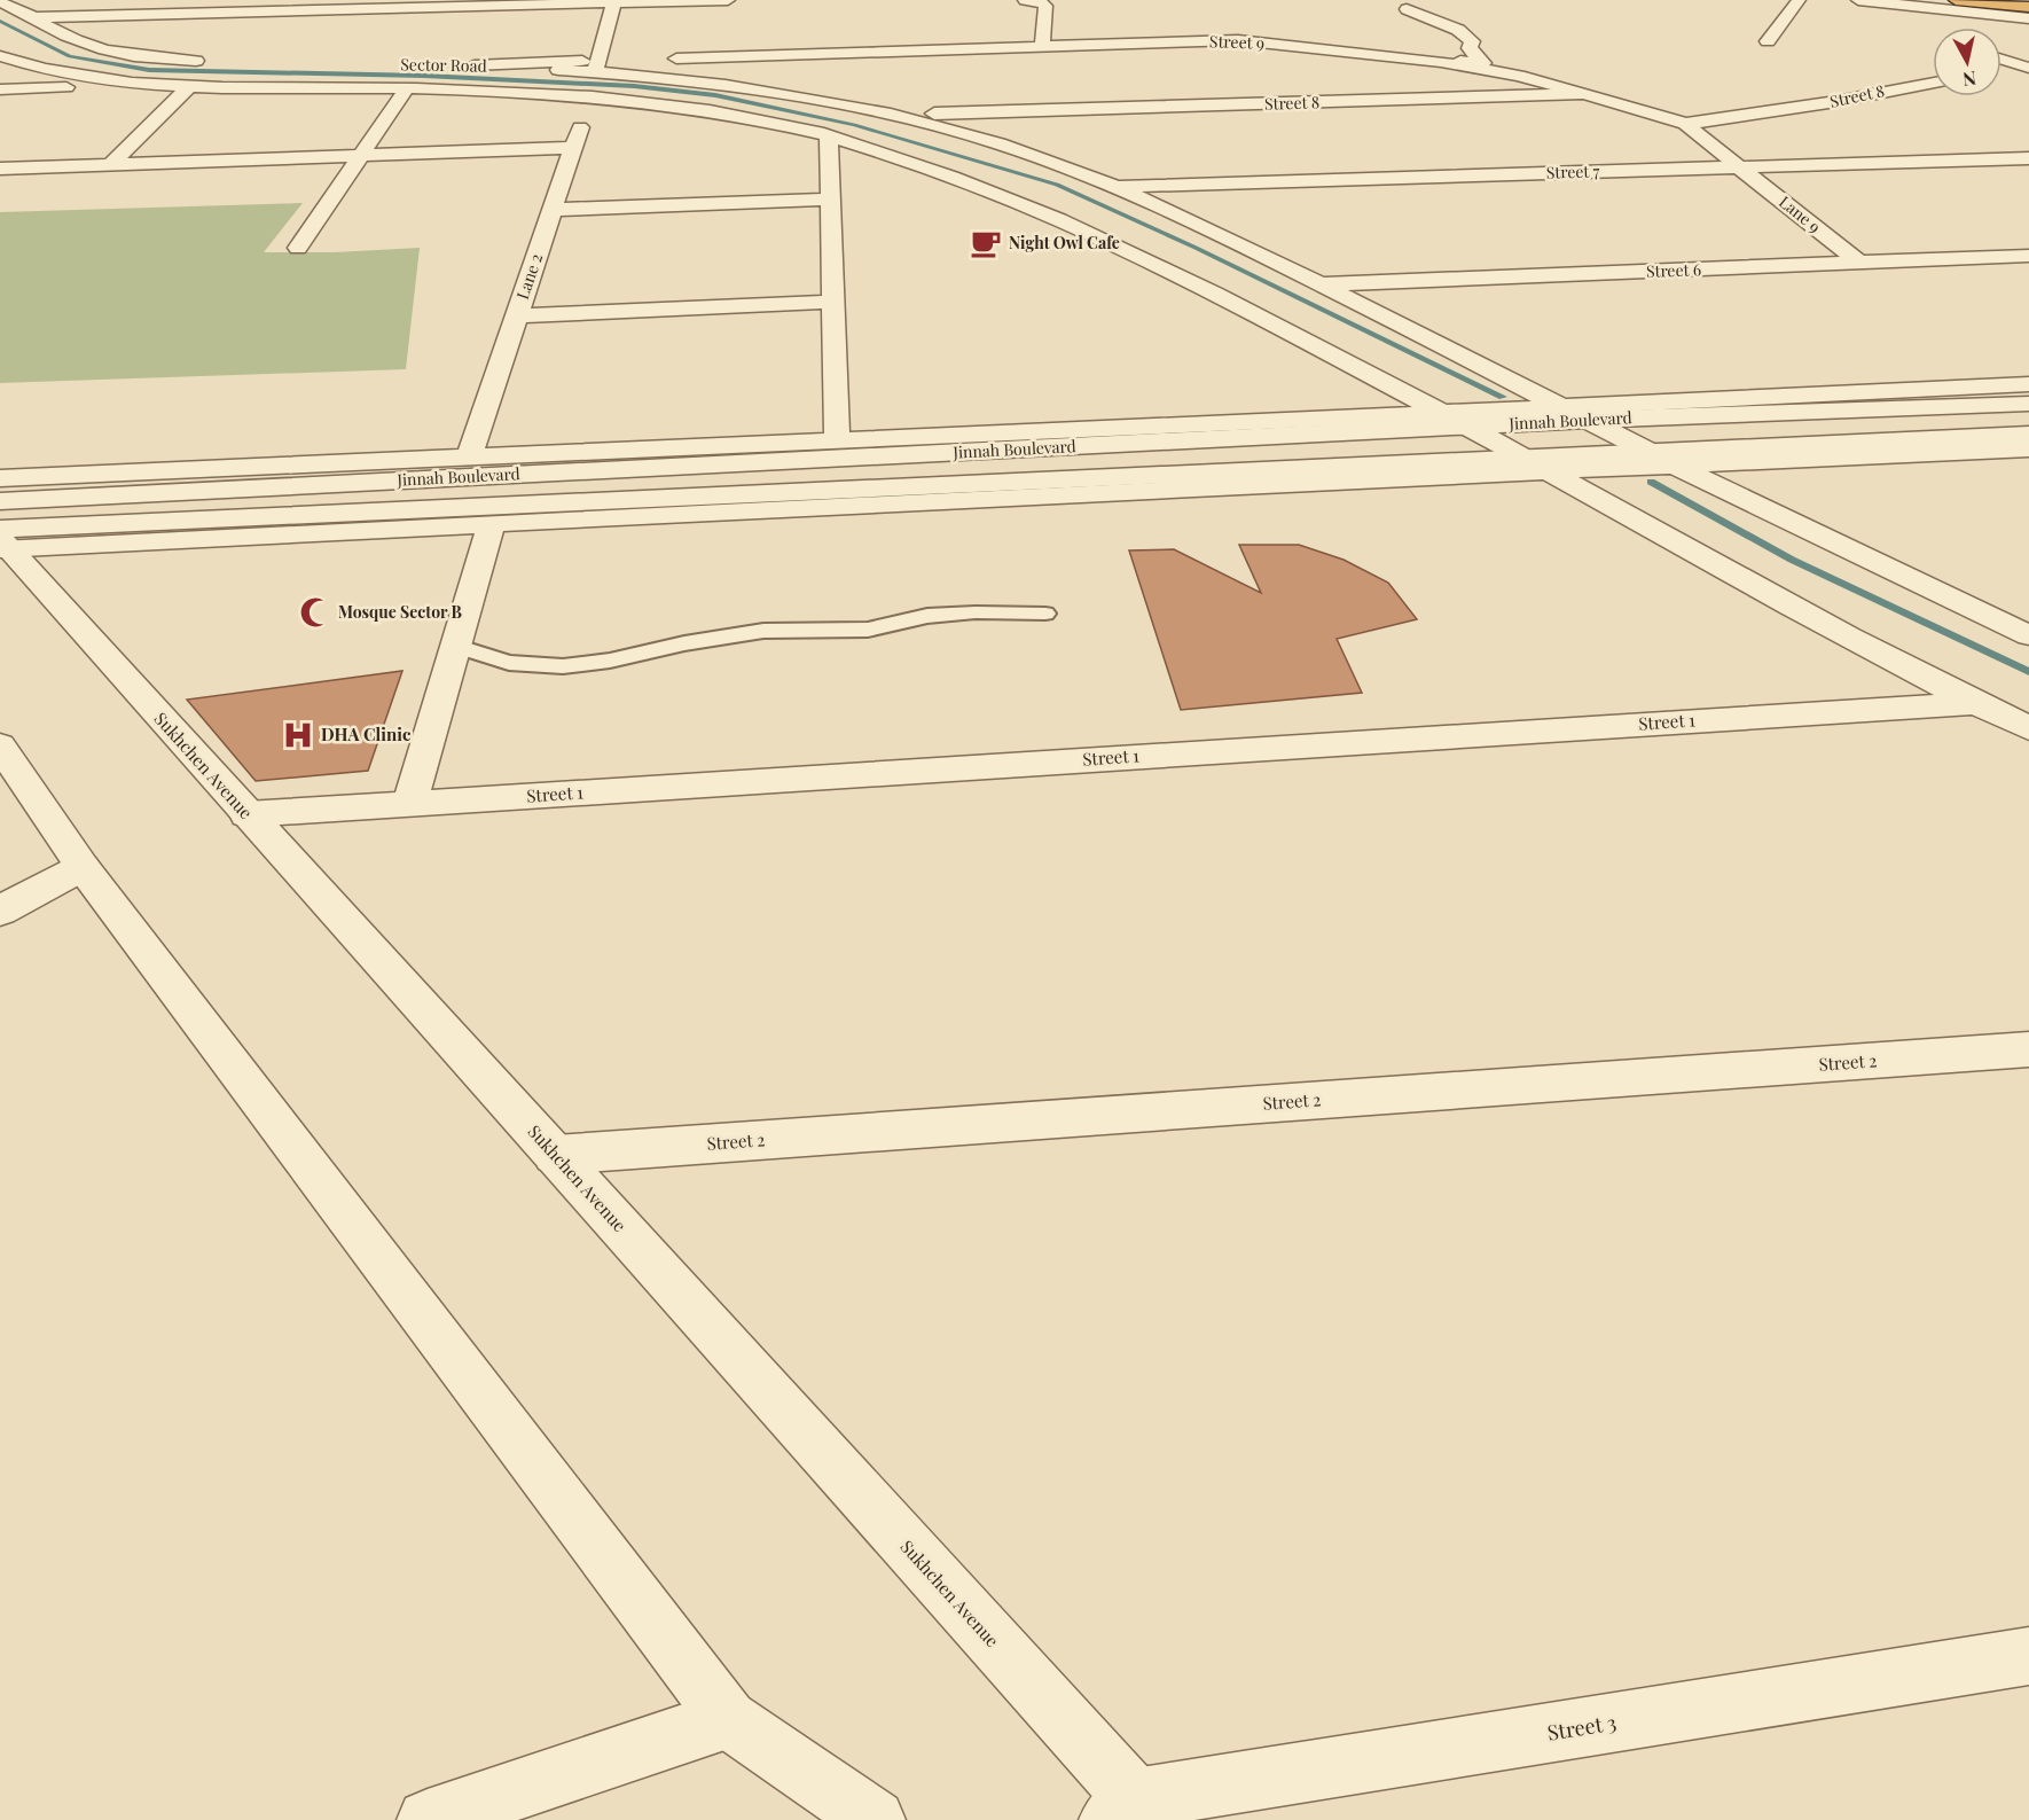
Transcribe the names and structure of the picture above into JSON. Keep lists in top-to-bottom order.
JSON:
{
  "streets": {
    "street": [
      "Street 9",
      "Sector Road",
      "Street 8",
      "Street 7",
      "Lane 9",
      "Street 6",
      "Lane 2",
      "Jinnah Boulevard",
      "Street 1",
      "Sukhchen Avenue",
      "Street 2",
      "Street 3"
    ]
  },
  "crossings": [
    ["Street 9", "Street 8"],
    ["Sector Road", "Street 8"],
    ["Street 8", "Street 7"],
    ["Street 8", "Lane 9"],
    ["Street 7", "Lane 9"],
    ["Lane 9", "Street 6"],
    ["Street 1", "Sukhchen Avenue"],
    ["Sukhchen Avenue", "Street 2"],
    ["Sukhchen Avenue", "Street 3"]
  ],
  "places": {
    "cafe": ["Night Owl Cafe"],
    "mosque": ["Mosque Sector B"],
    "hospital": ["DHA Clinic"]
  },
  "north": "bottom"
}
